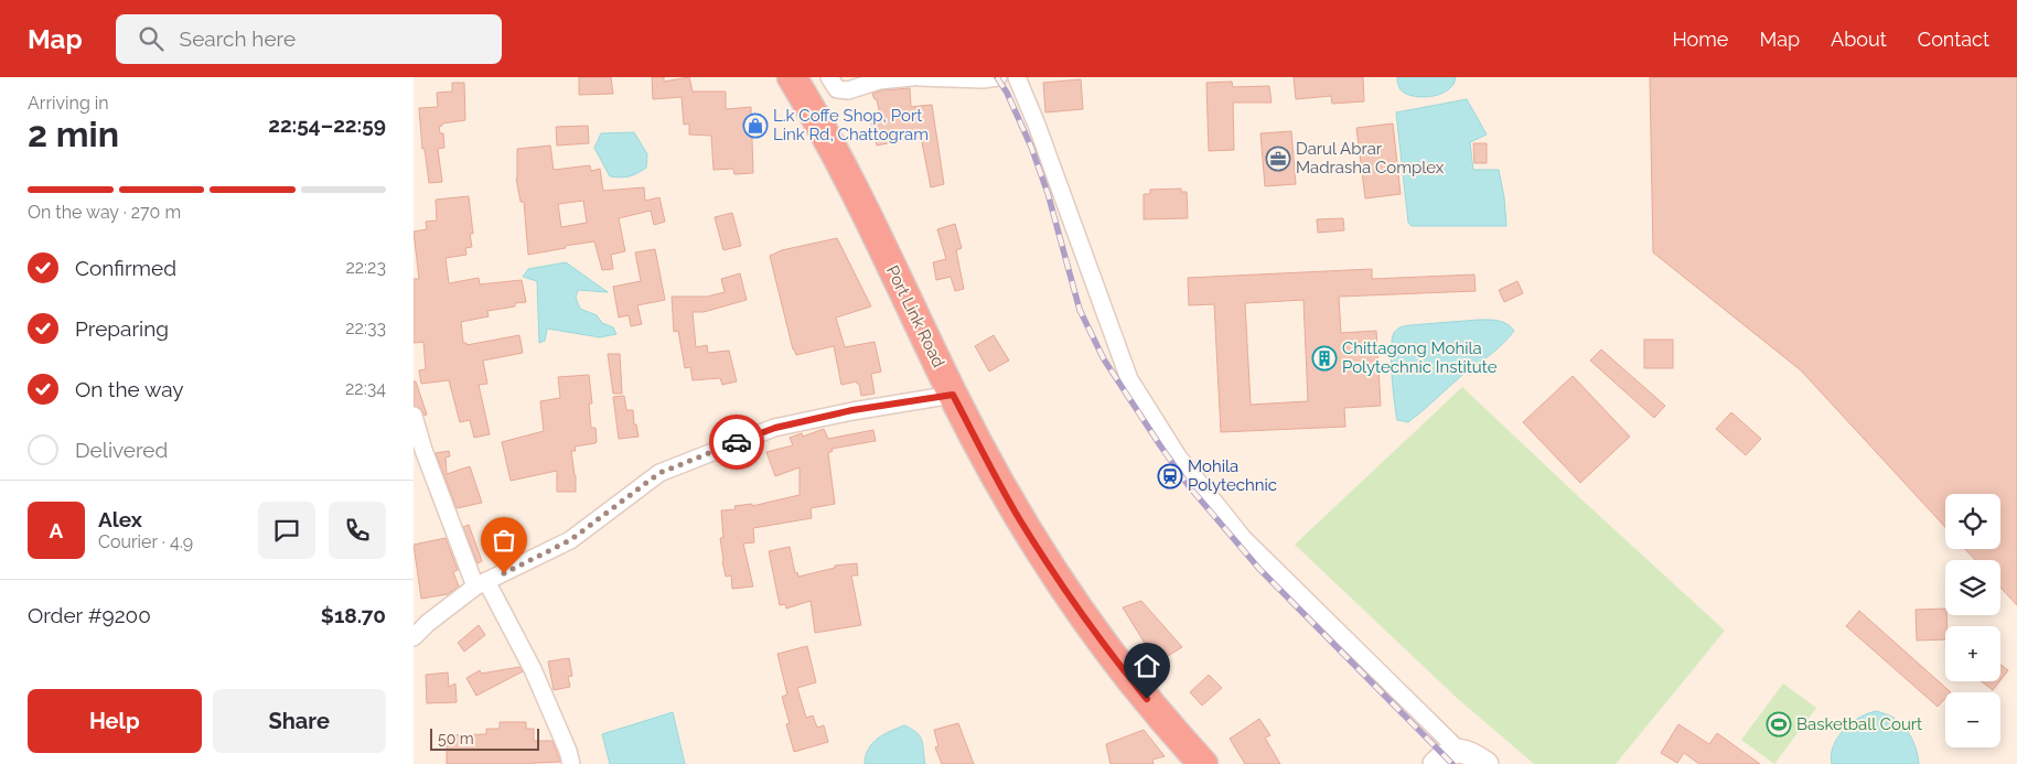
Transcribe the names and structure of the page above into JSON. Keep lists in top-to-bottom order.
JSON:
{
  "streets": {
    "highway": ["Port Link Road"]
  },
  "places": {
    "shop": ["L.k Coffe Shop, Port Link Rd, Chattogram"],
    "office": ["Darul Abrar Madrasha Complex"],
    "building": ["Chittagong Mohila Polytechnic Institute"],
    "station": ["Mohila Polytechnic"],
    "sports": ["Basketball Court"]
  },
  "scale_bar": "50 m",
  "page": {
    "header": "Map",
    "search": "Search here",
    "nav": [
      "Home",
      "Map",
      "About",
      "Contact"
    ],
    "heading": ["2 min", "Arriving in", "22:54–22:59"],
    "panel": [
      "Alex",
      "Courier · 4.9",
      "Order #9200",
      "$18.70"
    ],
    "bar": "On the way · 270 m",
    "list": [
      ["Confirmed", "22:23"],
      ["Preparing", "22:33"],
      ["On the way", "22:34"],
      "Delivered"
    ],
    "map_buttons": ["+", "−"],
    "round": "A",
    "buttons": ["Help", "Share"],
    "scale": "50 m"
  }
}
